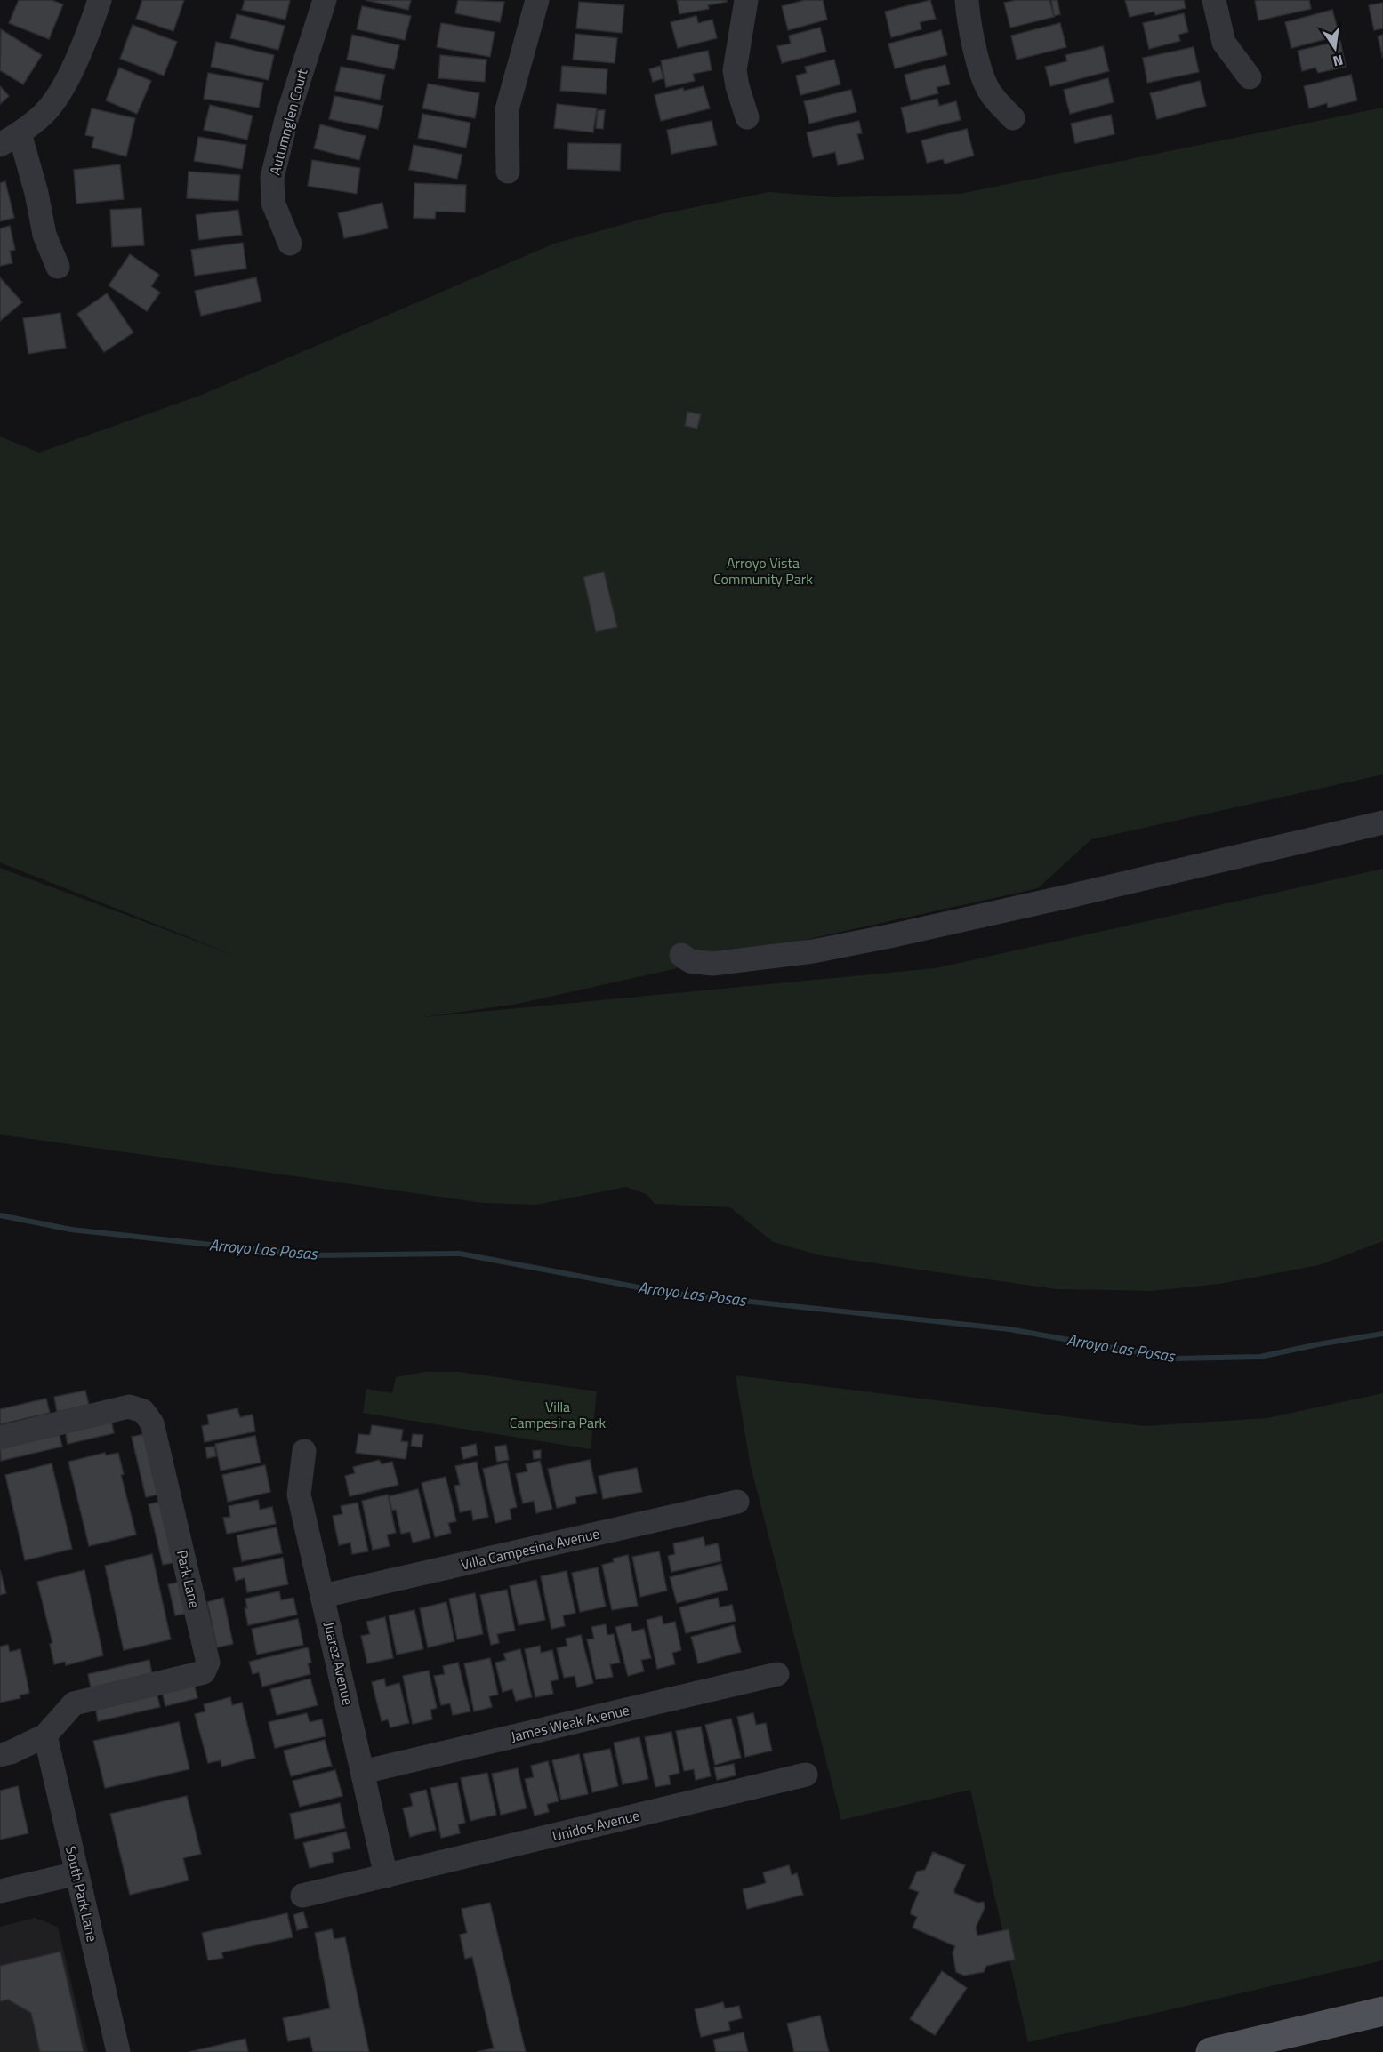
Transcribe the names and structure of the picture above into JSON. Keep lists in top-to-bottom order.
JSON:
{
  "streets": {
    "street": [
      "Autumnglen Court",
      "Villa Campesina Avenue",
      "Park Lane",
      "Juarez Avenue",
      "James Weak Avenue",
      "Unidos Avenue",
      "South Park Lane"
    ]
  },
  "crossings": [
    ["Villa Campesina Avenue", "Juarez Avenue"],
    ["Park Lane", "South Park Lane"],
    ["Juarez Avenue", "James Weak Avenue"],
    ["Juarez Avenue", "Unidos Avenue"]
  ],
  "water": ["Arroyo Las Posas"],
  "parks": ["Arroyo Vista Community Park", "Villa Campesina Park"],
  "north": "bottom"
}
